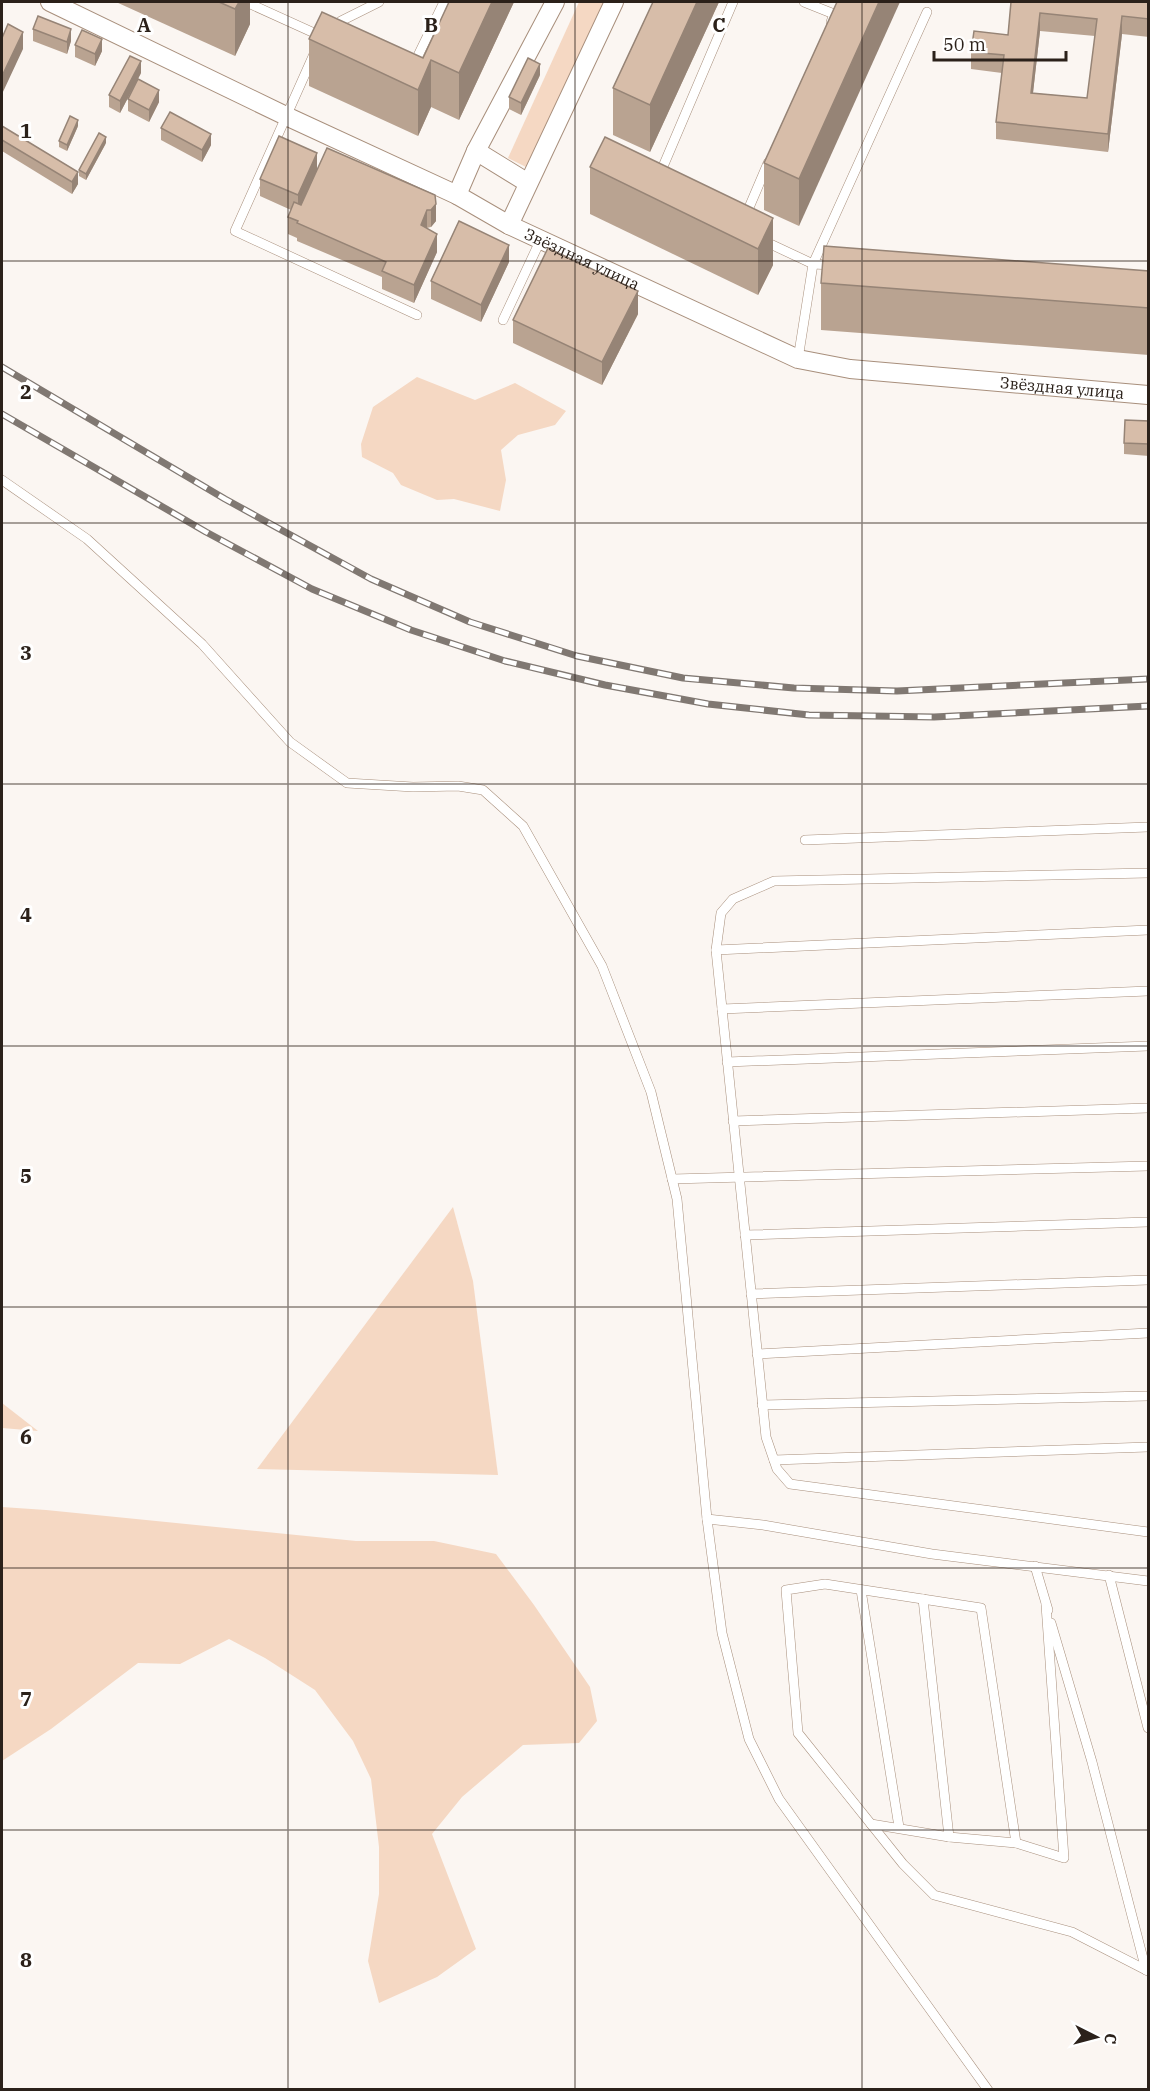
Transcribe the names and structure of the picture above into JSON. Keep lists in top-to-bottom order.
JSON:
{
  "streets": {
    "street": ["Звёздная улица"]
  },
  "scale_bar": "50 m",
  "north": "right",
  "grid": {
    "columns": ["A", "B", "C"],
    "rows": [
      "1",
      "2",
      "3",
      "4",
      "5",
      "6",
      "7",
      "8"
    ]
  }
}
